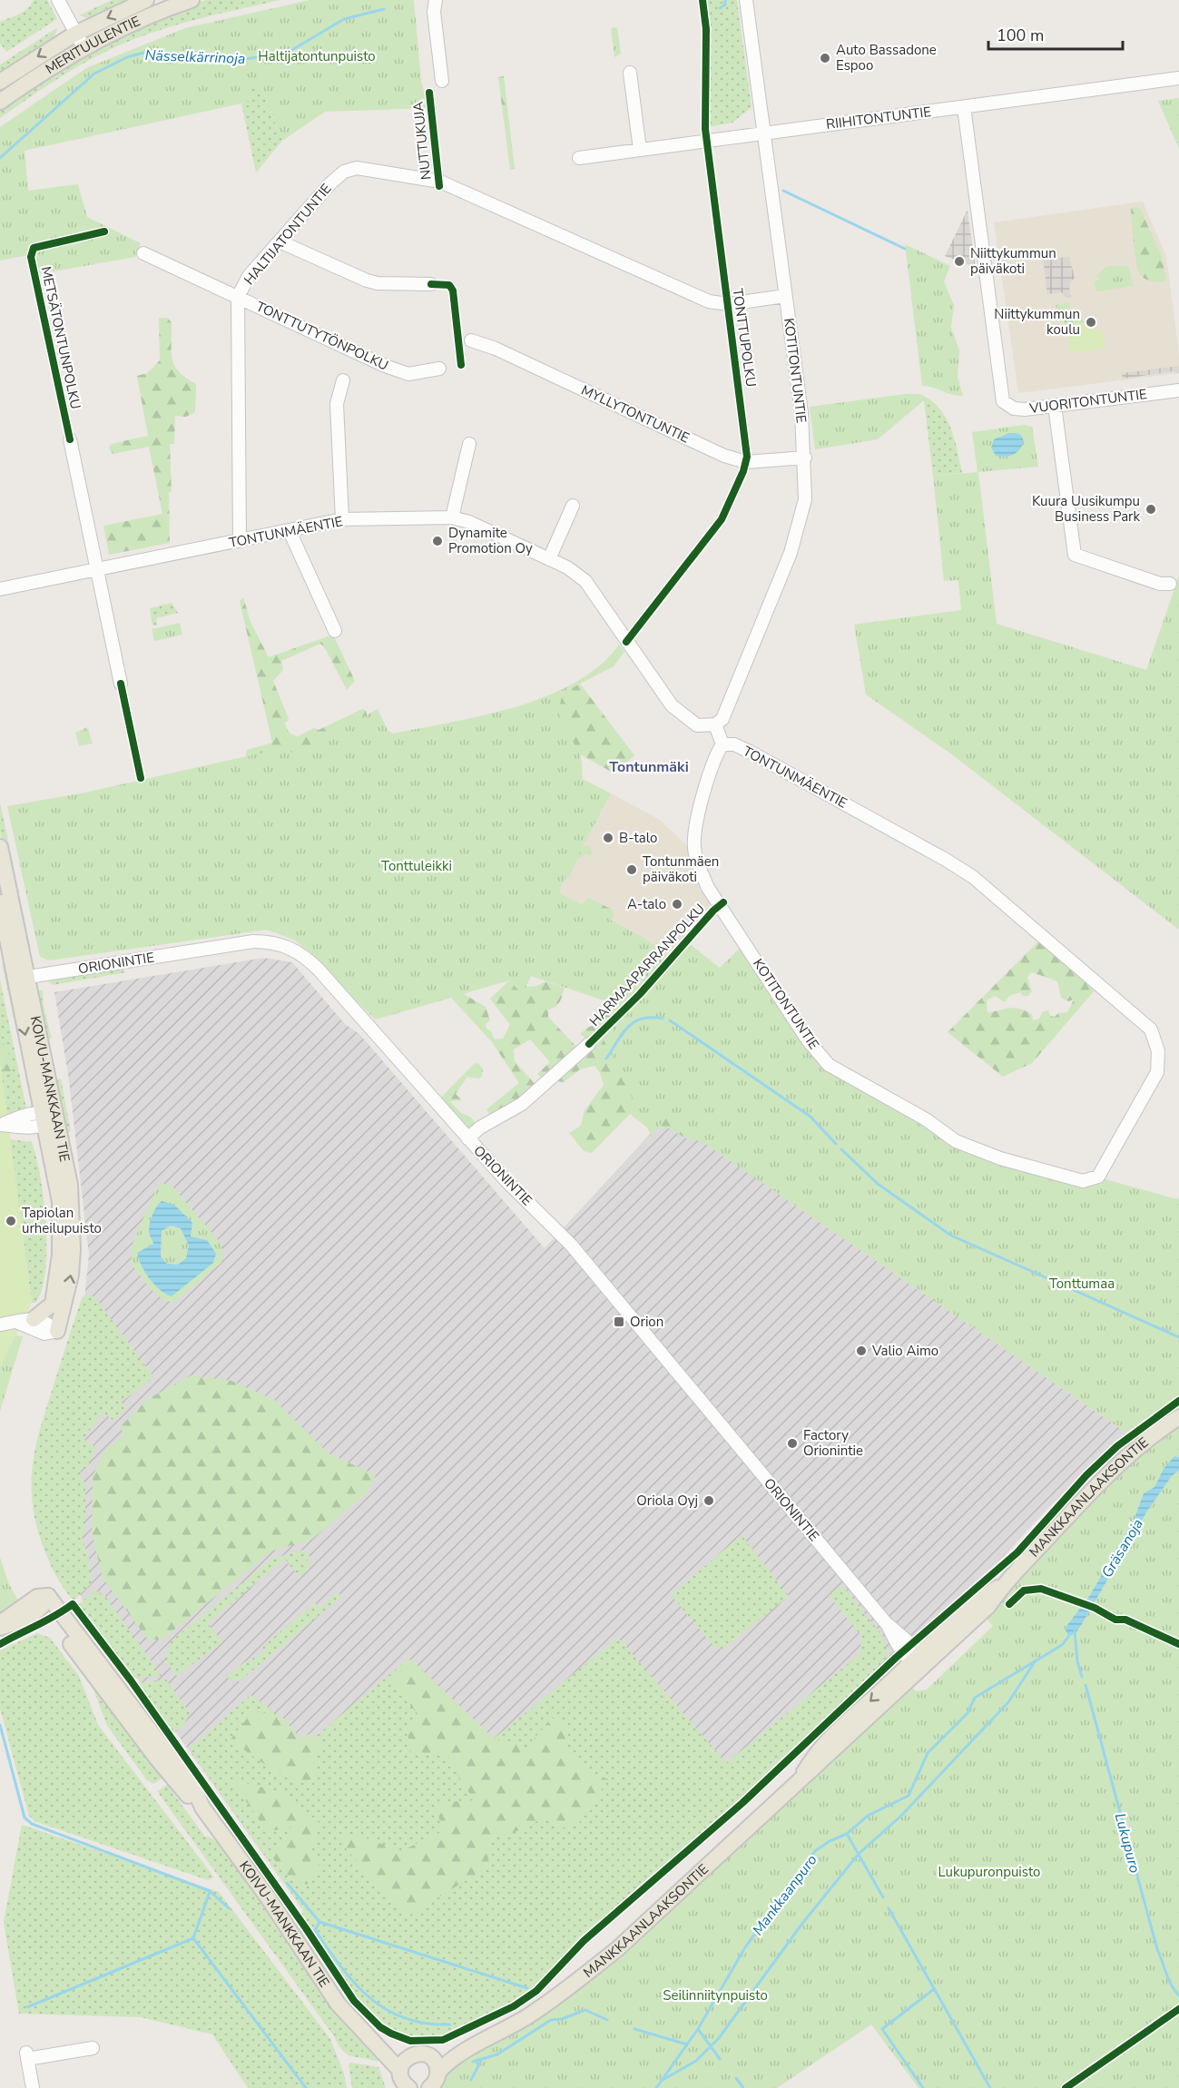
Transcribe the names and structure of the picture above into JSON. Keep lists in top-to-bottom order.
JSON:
{
  "streets": {
    "main road": ["MERITUULENTIE", "KOIVU-MANKKAAN TIE", "MANKKAANLAAKSONTIE"],
    "street": [
      "RIIHITONTUNTIE",
      "HALTIJATONTUNTIE",
      "TONTTUTYTÖNPOLKU",
      "KOTITONTUNTIE",
      "VUORITONTUNTIE",
      "MYLLYTONTUNTIE",
      "TONTUNMÄENTIE",
      "ORIONINTIE"
    ],
    "cycle path": [
      "NUTTUKUJA",
      "METSÄTONTUNPOLKU",
      "TONTTUPOLKU",
      "HARMAAPARRANPOLKU"
    ]
  },
  "crossings": [
    ["RIIHITONTUNTIE", "KOTITONTUNTIE"],
    ["RIIHITONTUNTIE", "VUORITONTUNTIE"],
    ["HALTIJATONTUNTIE", "TONTTUTYTÖNPOLKU"],
    ["HALTIJATONTUNTIE", "KOTITONTUNTIE"],
    ["HALTIJATONTUNTIE", "TONTUNMÄENTIE"],
    ["KOTITONTUNTIE", "MYLLYTONTUNTIE"],
    ["KOTITONTUNTIE", "TONTUNMÄENTIE"],
    ["ORIONINTIE", "KOIVU-MANKKAAN TIE"],
    ["ORIONINTIE", "MANKKAANLAAKSONTIE"],
    ["KOIVU-MANKKAAN TIE", "MANKKAANLAAKSONTIE"]
  ],
  "districts": ["Tontunmäki"],
  "water": [
    "Nässelkärrinoja",
    "Gräsanoja",
    "Lukupuro",
    "Mankkaanpuro"
  ],
  "parks": [
    "Haltijatontunpuisto",
    "Tonttuleikki",
    "Tonttumaa",
    "Lukupuronpuisto",
    "Seilinniitynpuisto"
  ],
  "places": {
    "other": [
      "Auto Bassadone Espoo",
      "Niittykummun päiväkoti",
      "Niittykummun koulu",
      "Kuura Uusikumpu Business Park",
      "Dynamite Promotion Oy",
      "B-talo",
      "Tontunmäen päiväkoti",
      "A-talo",
      "Tapiolan urheilupuisto",
      "Valio Aimo",
      "Factory Orionintie",
      "Oriola Oyj"
    ],
    "transit": ["Orion"]
  },
  "scale_bar": "100 m"
}
